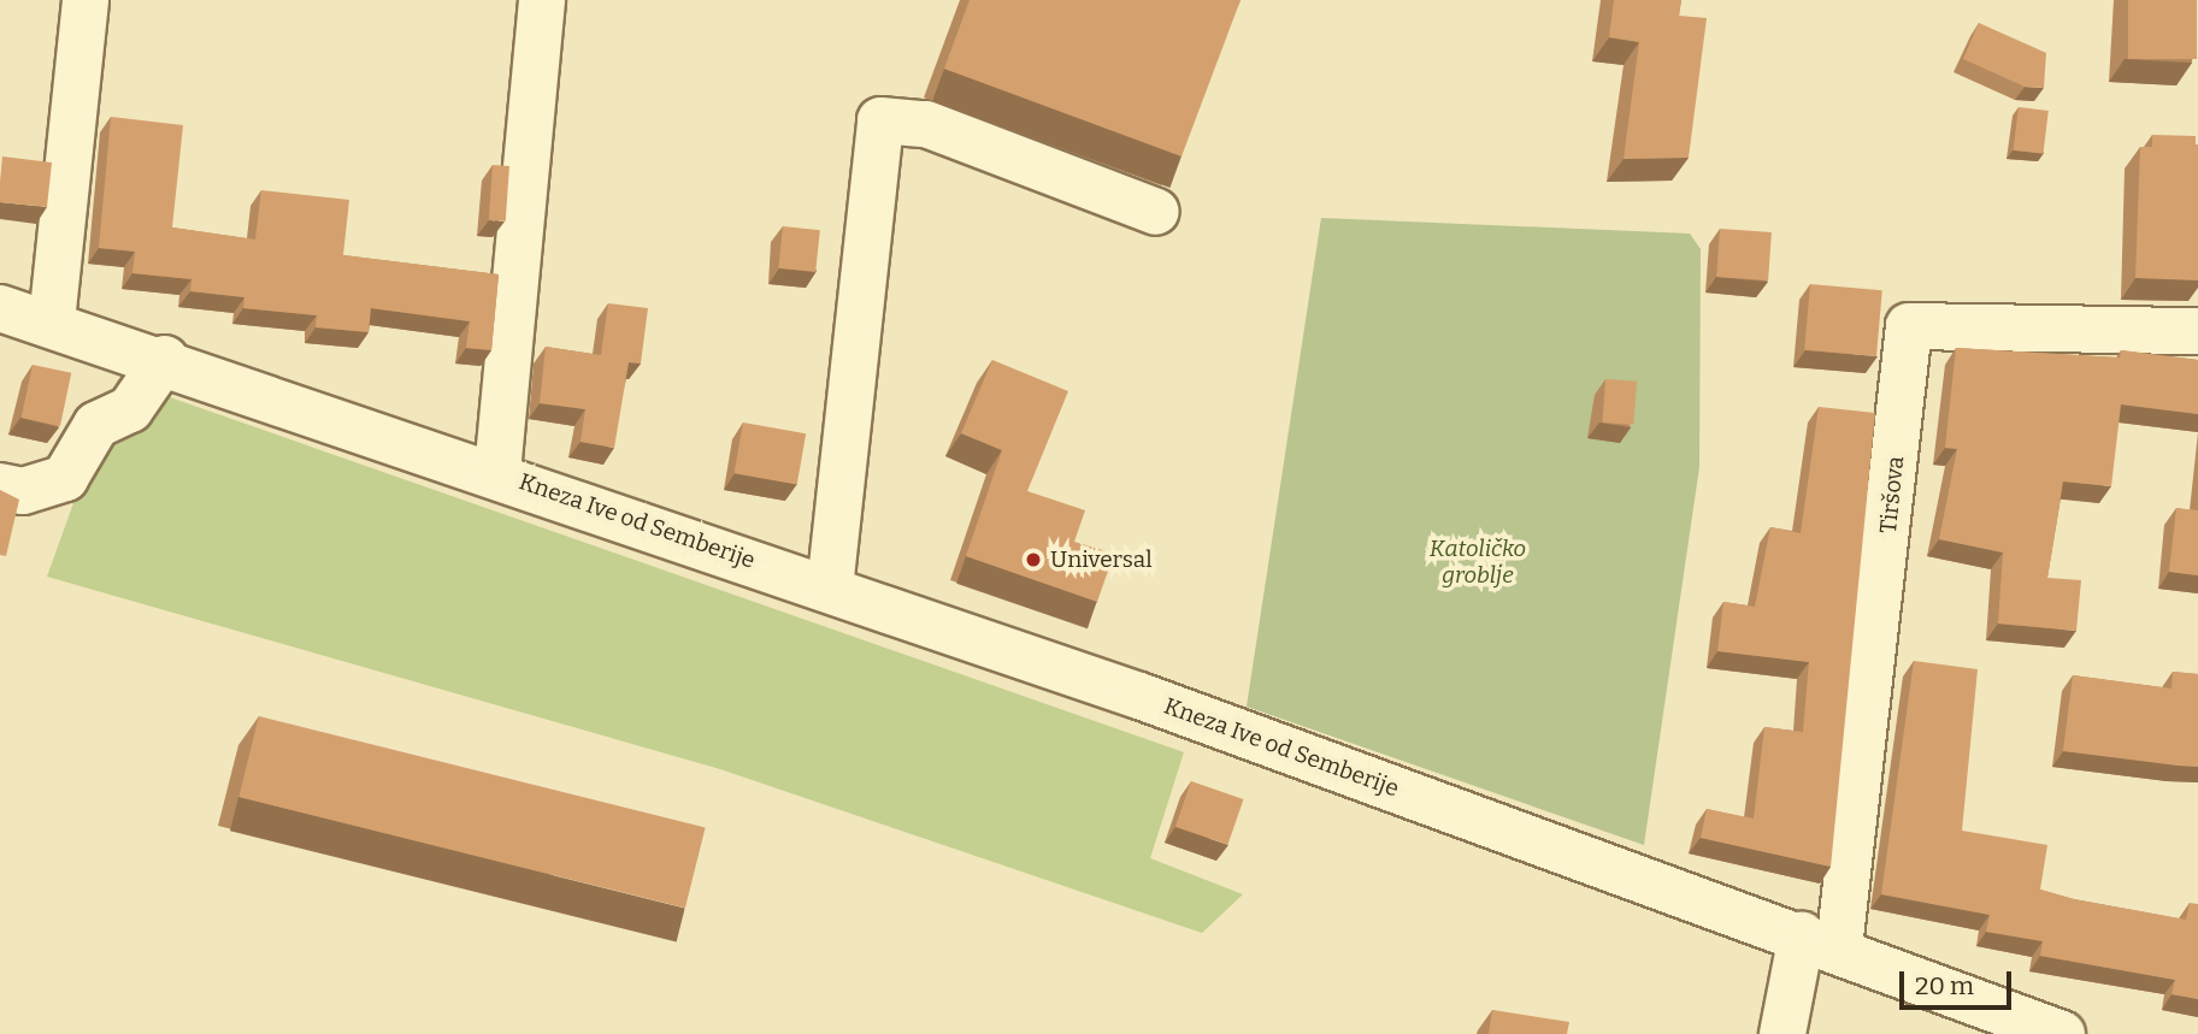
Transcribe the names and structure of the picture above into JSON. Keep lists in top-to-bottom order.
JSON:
{
  "streets": {
    "street": ["Tiršova", "Kneza Ive od Semberije"]
  },
  "crossings": [
    ["Tiršova", "Kneza Ive od Semberije"]
  ],
  "parks": ["Katoličko groblje"],
  "places": ["Universal"],
  "scale_bar": "20 m"
}
